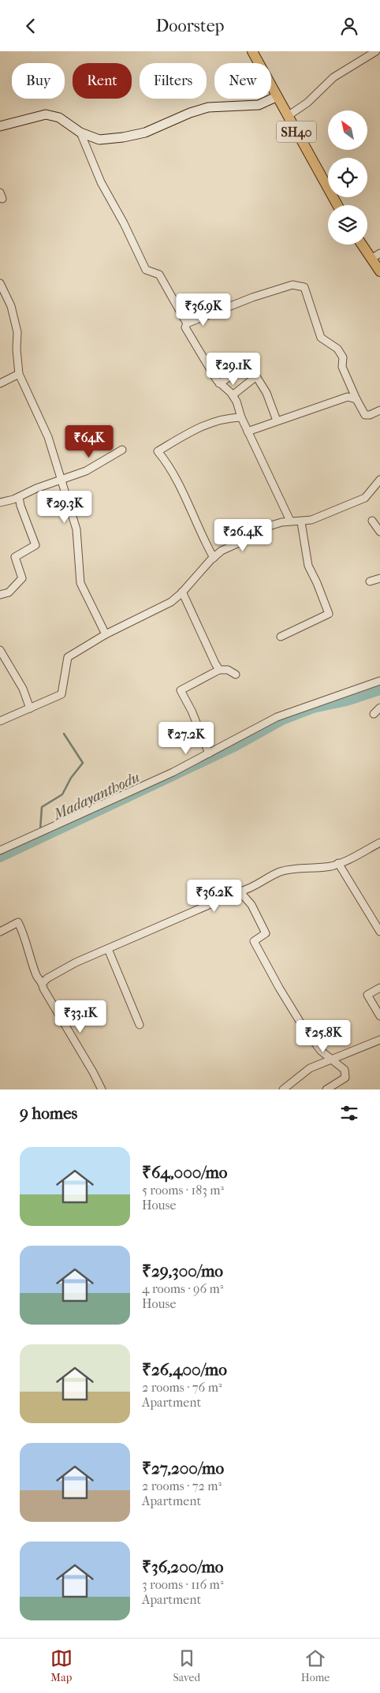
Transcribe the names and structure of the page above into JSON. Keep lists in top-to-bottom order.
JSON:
{
  "streets": {
    "main road": ["SH40"]
  },
  "water": ["Madayanthodu"],
  "north": "top left",
  "page": {
    "header": "Doorstep",
    "chip": [
      "Buy",
      "Rent",
      "Filters",
      "New"
    ],
    "price": [
      "₹36.9K",
      "₹29.1K",
      "₹64K",
      "₹29.3K",
      "₹26.4K",
      "₹27.2K",
      "₹36.2K",
      "₹33.1K",
      "₹25.8K"
    ],
    "heading": "9 homes",
    "list": [
      {
        "name": "₹64,000/mo",
        "note": "5 rooms · 183 m² · House"
      },
      {
        "name": "₹29,300/mo",
        "note": "4 rooms · 96 m² · House"
      },
      {
        "name": "₹26,400/mo",
        "note": "2 rooms · 76 m² · Apartment"
      },
      {
        "name": "₹27,200/mo",
        "note": "2 rooms · 72 m² · Apartment"
      },
      {
        "name": "₹36,200/mo",
        "note": "3 rooms · 116 m² · Apartment"
      }
    ],
    "tabs": ["Map", "Saved", "Home"]
  }
}
